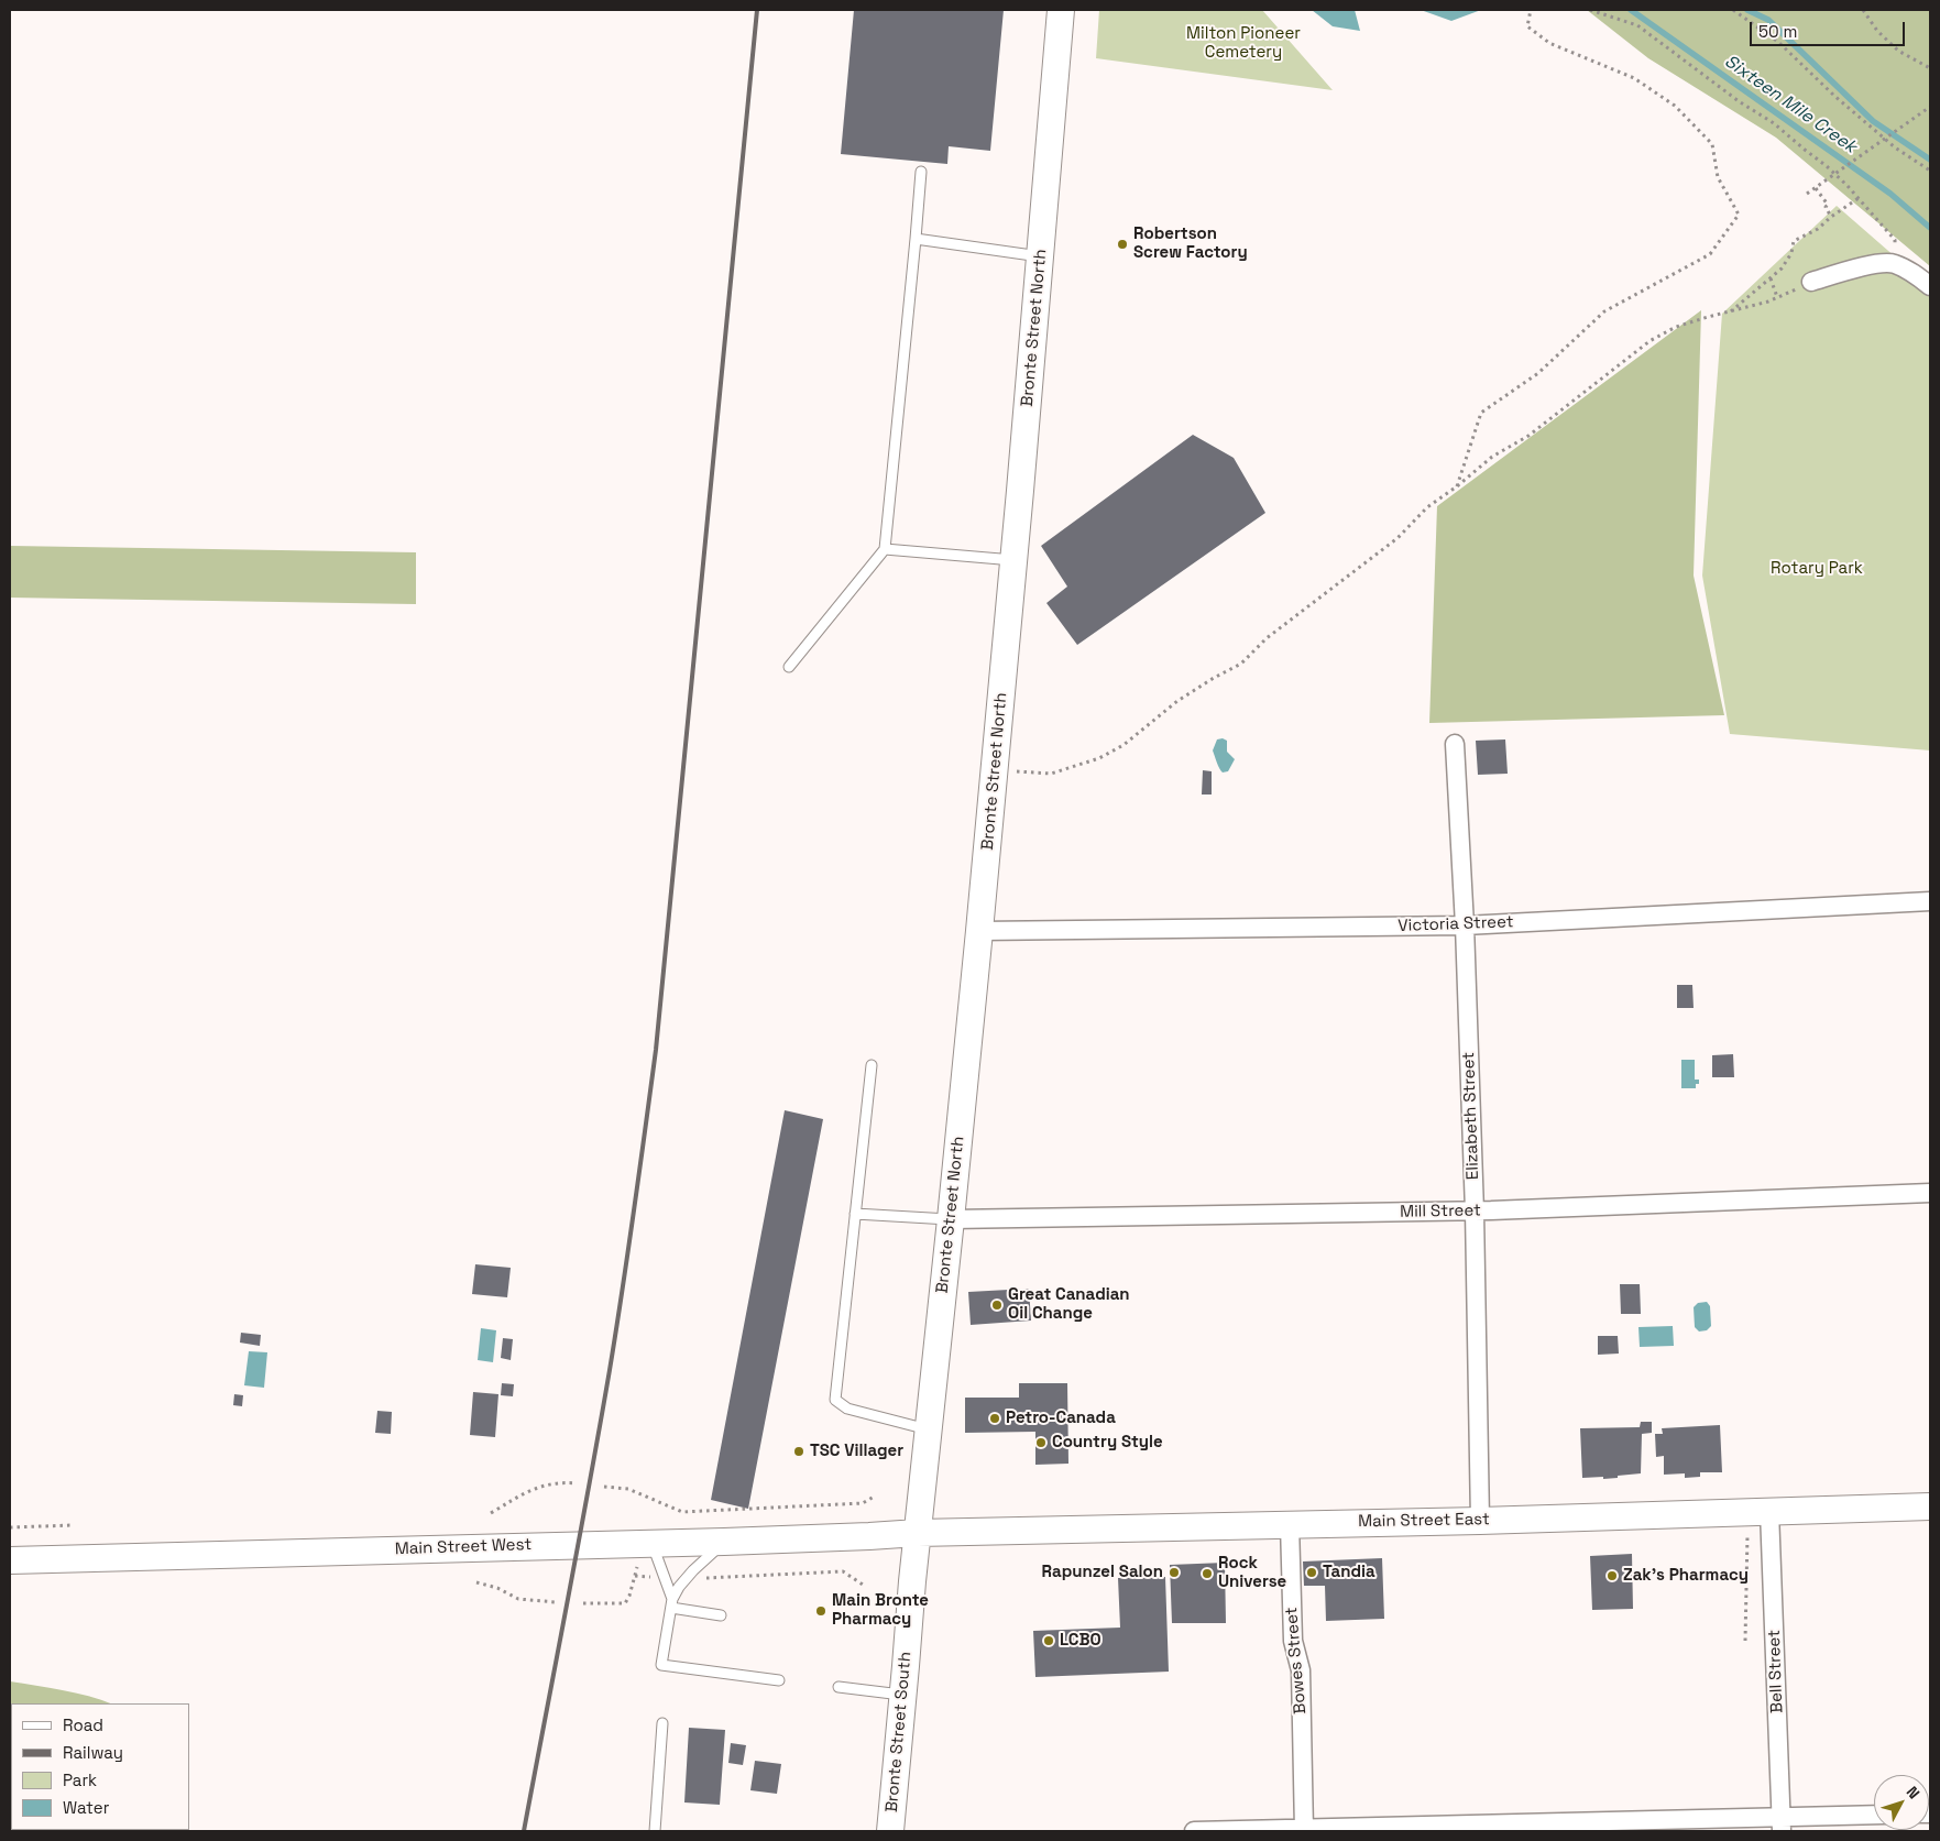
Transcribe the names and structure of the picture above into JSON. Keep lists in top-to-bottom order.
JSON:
{
  "streets": {
    "main road": [
      "Bronte Street North",
      "Main Street East",
      "Main Street West",
      "Bronte Street South"
    ],
    "street": [
      "Victoria Street",
      "Elizabeth Street",
      "Mill Street",
      "Bowes Street",
      "Bell Street"
    ]
  },
  "crossings": [
    ["Bronte Street North", "Victoria Street"],
    ["Bronte Street North", "Mill Street"],
    ["Bronte Street North", "Main Street East"],
    ["Bronte Street North", "Main Street West"],
    ["Bronte Street North", "Bronte Street South"],
    ["Victoria Street", "Elizabeth Street"],
    ["Elizabeth Street", "Mill Street"],
    ["Elizabeth Street", "Main Street East"],
    ["Main Street East", "Main Street West"],
    ["Main Street East", "Bowes Street"],
    ["Main Street East", "Bell Street"],
    ["Main Street East", "Bronte Street South"],
    ["Main Street West", "Bronte Street South"]
  ],
  "water": ["Sixteen Mile Creek"],
  "parks": ["Milton Pioneer Cemetery", "Rotary Park"],
  "places": [
    "Robertson Screw Factory",
    "Great Canadian Oil Change",
    "Petro-Canada",
    "Country Style",
    "TSC Villager",
    "Rapunzel Salon",
    "Tandia",
    "Rock Universe",
    "Zak's Pharmacy",
    "Main Bronte Pharmacy",
    "LCBO"
  ],
  "legend": [
    "Road",
    "Railway",
    "Park",
    "Water"
  ],
  "scale_bar": "50 m",
  "north": "top right"
}
